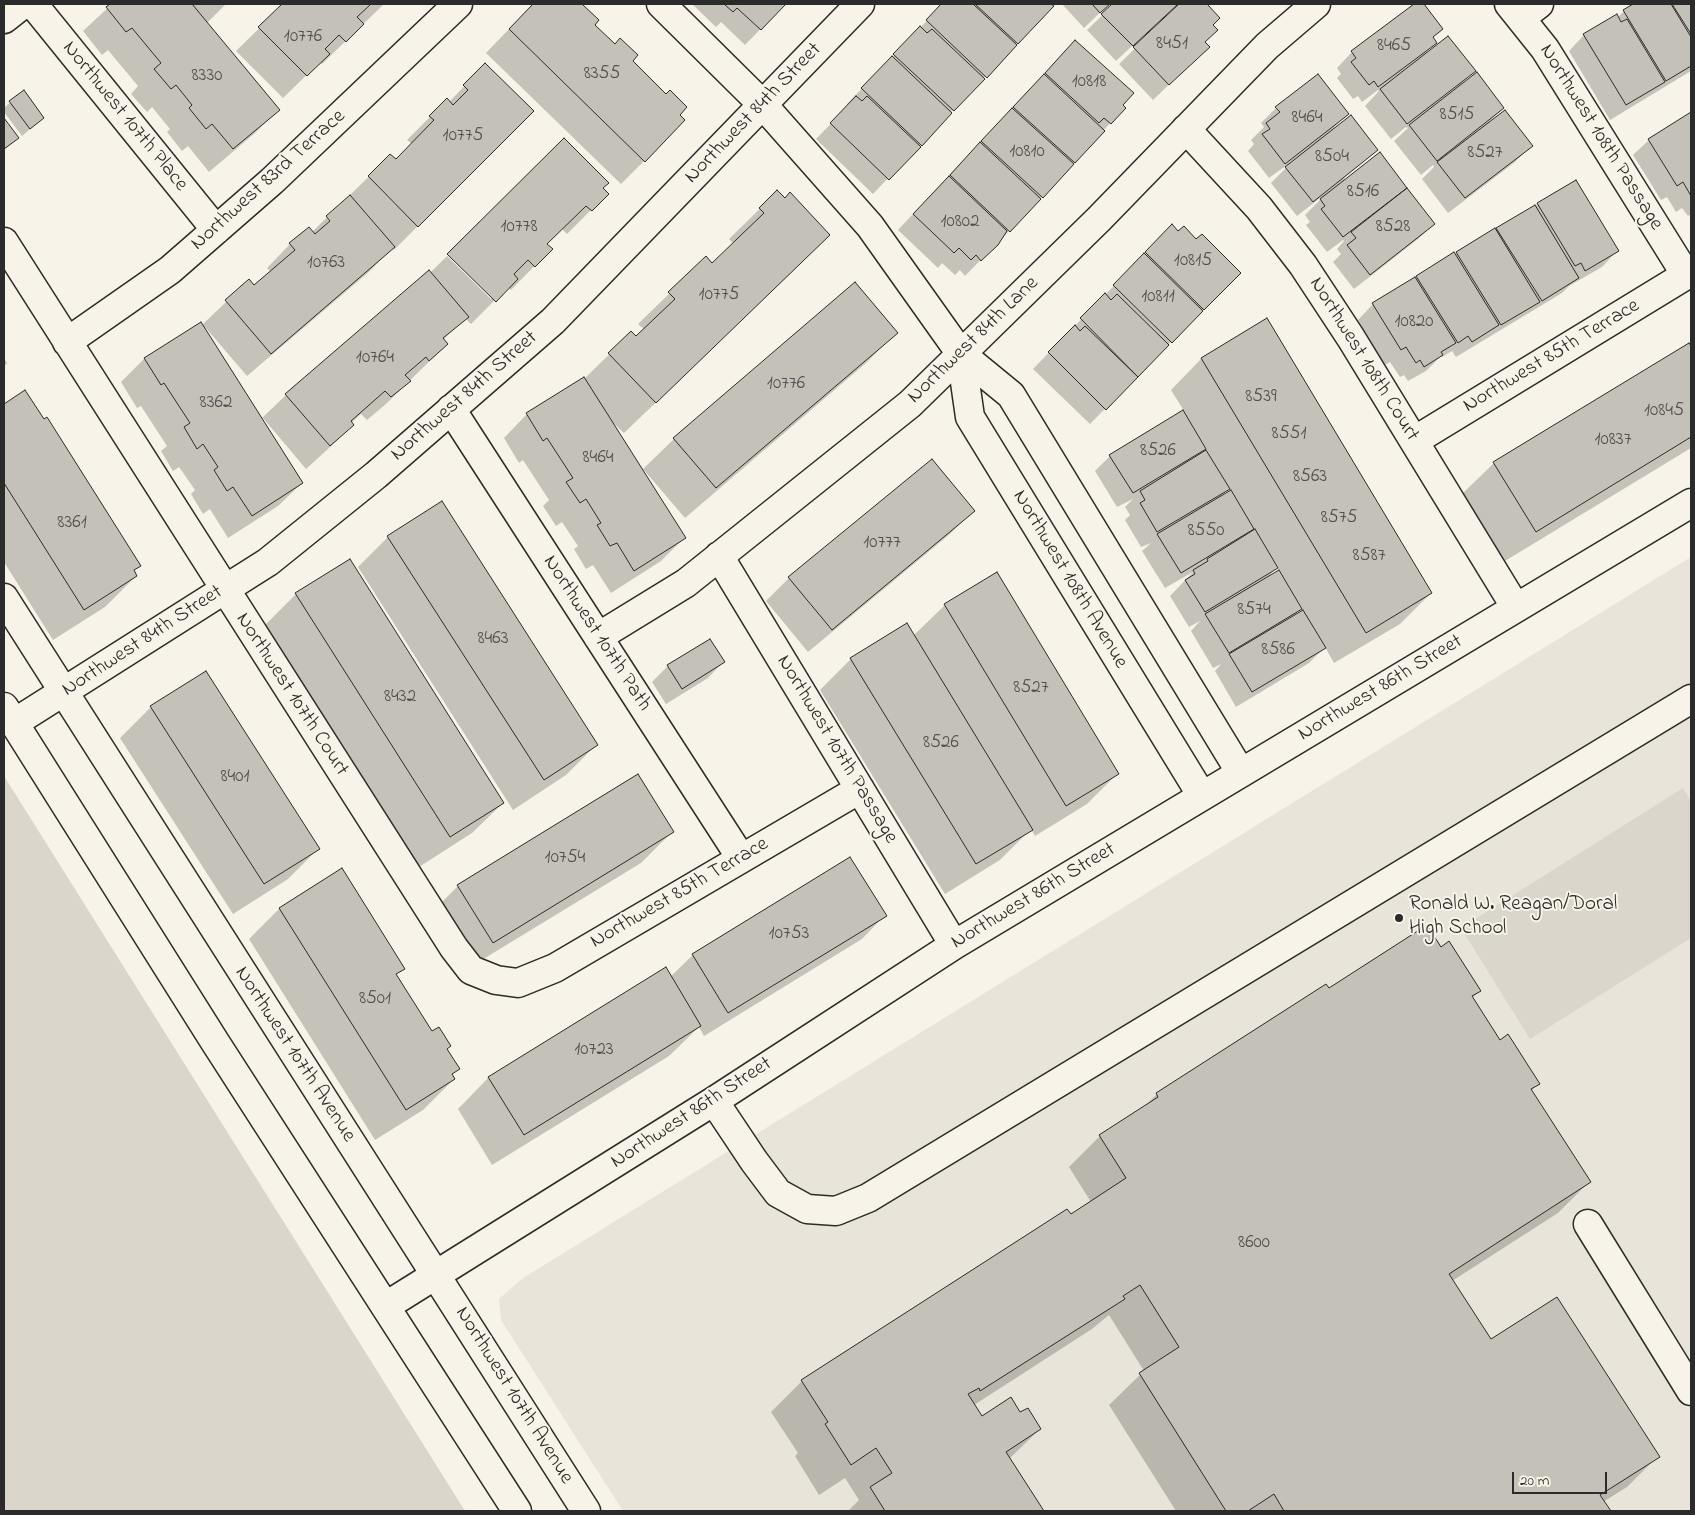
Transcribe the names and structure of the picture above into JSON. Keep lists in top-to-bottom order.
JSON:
{
  "streets": {
    "street": [
      "Northwest 84th Street",
      "Northwest 107th Place",
      "Northwest 108th Passage",
      "Northwest 83rd Terrace",
      "Northwest 84th Lane",
      "Northwest 85th Terrace",
      "Northwest 108th Court",
      "Northwest 108th Avenue",
      "Northwest 107th Path",
      "Northwest 86th Street",
      "Northwest 107th Court",
      "Northwest 107th Passage",
      "Northwest 107th Avenue"
    ]
  },
  "crossings": [
    ["Northwest 84th Street", "Northwest 108th Avenue"],
    ["Northwest 84th Street", "Northwest 107th Path"],
    ["Northwest 84th Street", "Northwest 107th Court"],
    ["Northwest 84th Street", "Northwest 107th Avenue"],
    ["Northwest 107th Place", "Northwest 83rd Terrace"],
    ["Northwest 108th Passage", "Northwest 85th Terrace"],
    ["Northwest 83rd Terrace", "Northwest 107th Court"],
    ["Northwest 84th Lane", "Northwest 108th Court"],
    ["Northwest 84th Lane", "Northwest 108th Avenue"],
    ["Northwest 84th Lane", "Northwest 107th Path"],
    ["Northwest 84th Lane", "Northwest 107th Passage"],
    ["Northwest 85th Terrace", "Northwest 108th Court"],
    ["Northwest 85th Terrace", "Northwest 107th Path"],
    ["Northwest 85th Terrace", "Northwest 107th Court"],
    ["Northwest 85th Terrace", "Northwest 107th Passage"],
    ["Northwest 108th Court", "Northwest 86th Street"],
    ["Northwest 108th Avenue", "Northwest 86th Street"],
    ["Northwest 86th Street", "Northwest 107th Passage"],
    ["Northwest 86th Street", "Northwest 107th Avenue"]
  ],
  "places": ["Ronald W. Reagan/Doral High School"],
  "house_numbers": [
    "10776",
    "8451",
    "8465",
    "8355",
    "8330",
    "10818",
    "8515",
    "8464",
    "10775",
    "10810",
    "8527",
    "8504",
    "8516",
    "10802",
    "10778",
    "8528",
    "10815",
    "10763",
    "10775",
    "10811",
    "10820",
    "10764",
    "10776",
    "8539",
    "8362",
    "10845",
    "8551",
    "10837",
    "8526",
    "8464",
    "8563",
    "8575",
    "8361",
    "8550",
    "10777",
    "8587",
    "8574",
    "8463",
    "8586",
    "8527",
    "8432",
    "8526",
    "8401",
    "10754",
    "10753",
    "8501",
    "10723",
    "8600"
  ],
  "scale_bar": "20 m"
}
